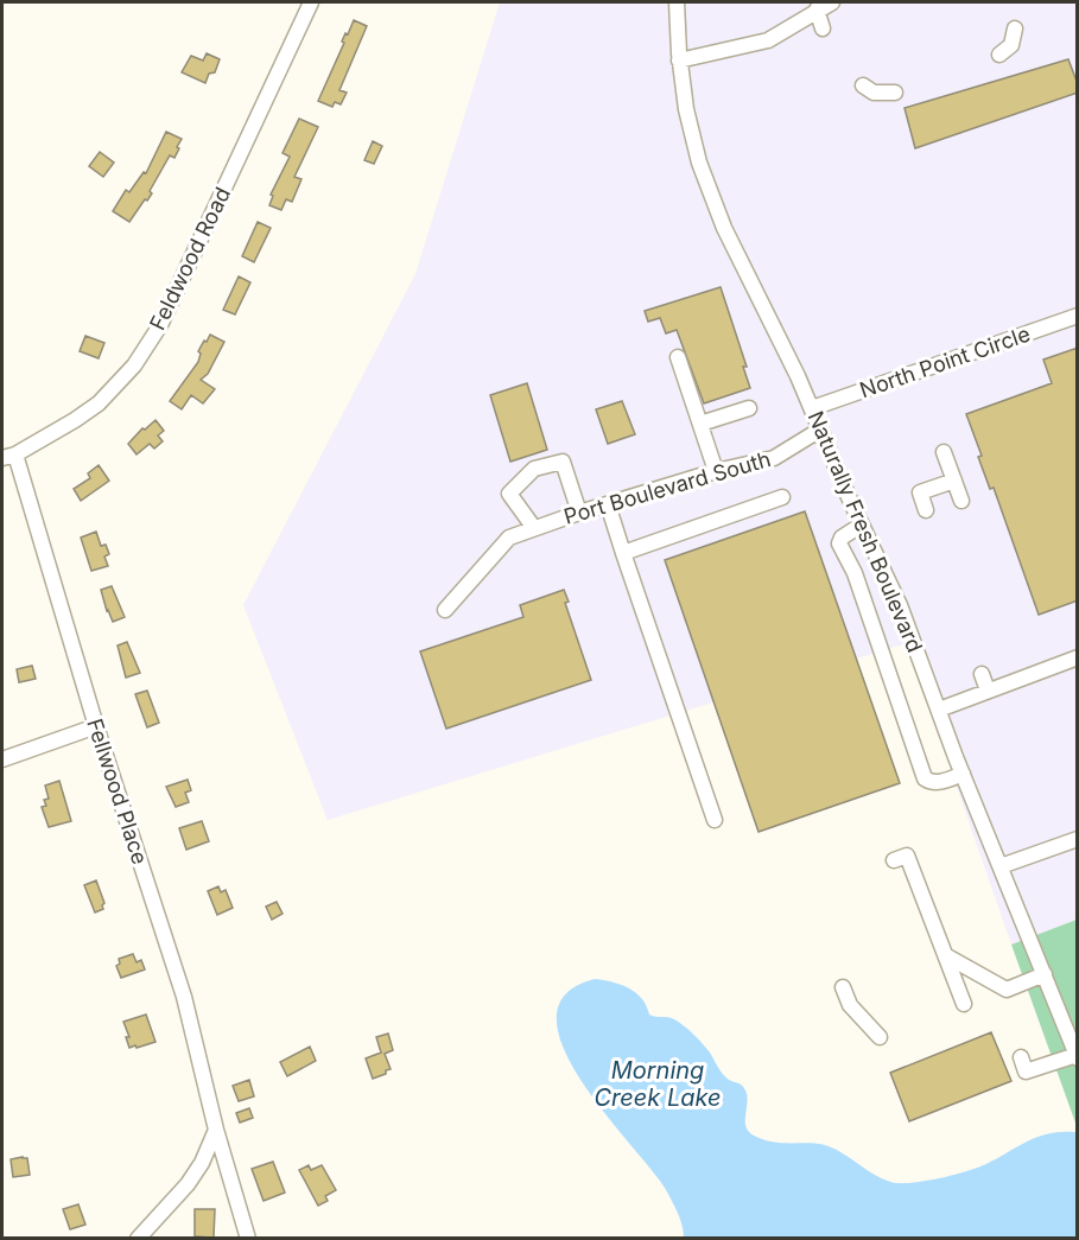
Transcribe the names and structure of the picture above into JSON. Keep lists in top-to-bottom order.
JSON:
{
  "streets": {
    "street": [
      "Feldwood Road",
      "North Point Circle",
      "Port Boulevard South",
      "Naturally Fresh Boulevard",
      "Fellwood Place"
    ]
  },
  "crossings": [
    ["Feldwood Road", "Fellwood Place"],
    ["North Point Circle", "Naturally Fresh Boulevard"],
    ["Port Boulevard South", "Naturally Fresh Boulevard"]
  ],
  "water": ["Morning Creek Lake"]
}
